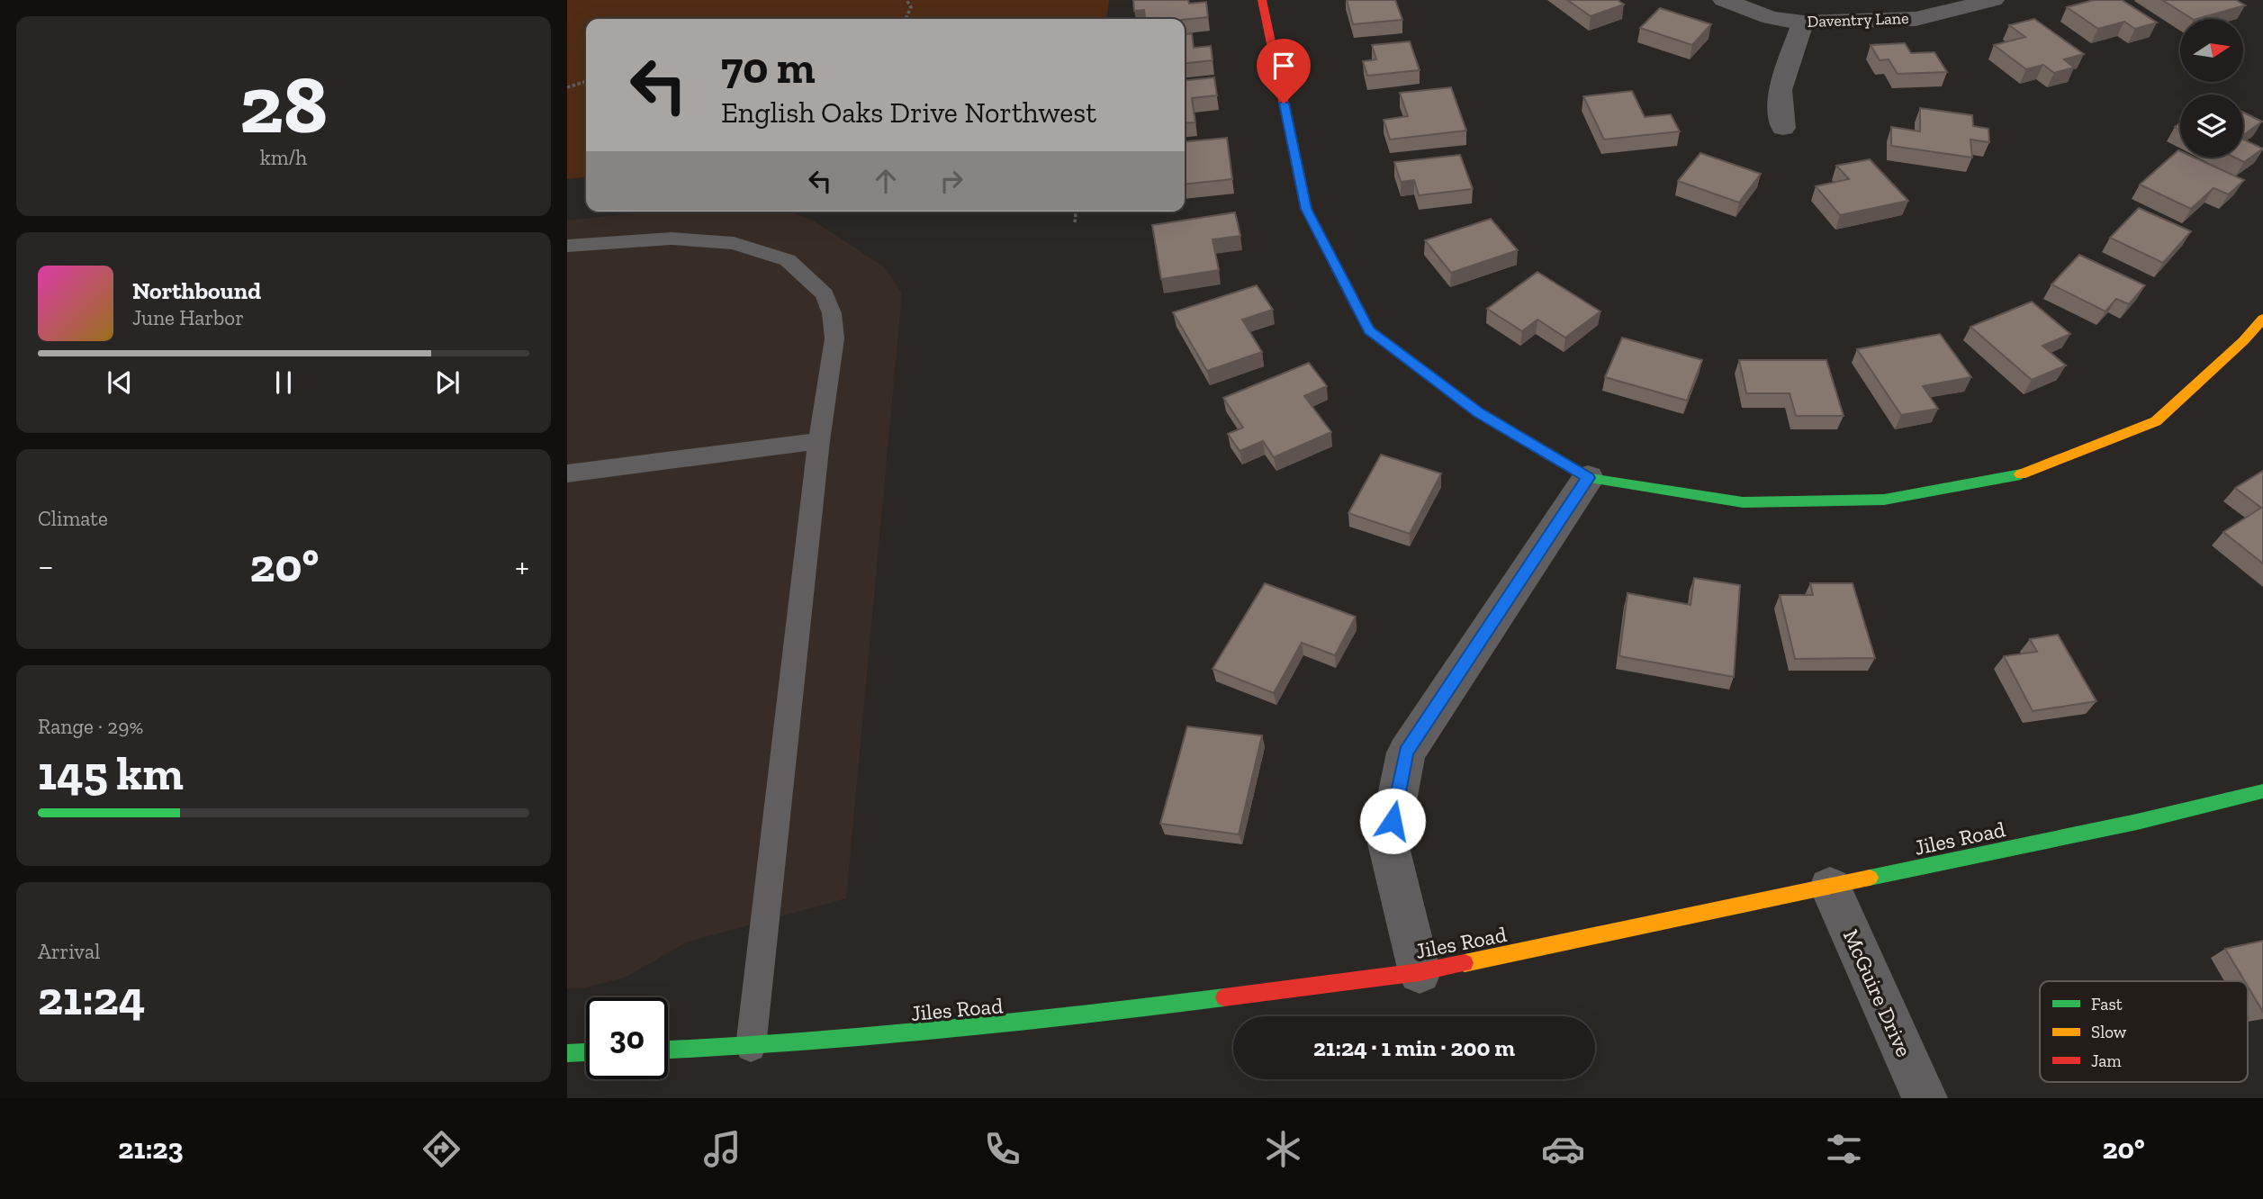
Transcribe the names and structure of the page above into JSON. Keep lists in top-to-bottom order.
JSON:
{
  "streets": {
    "street": ["Daventry Lane", "Jiles Road", "McGuire Drive"]
  },
  "crossings": [
    ["Jiles Road", "McGuire Drive"]
  ],
  "legend": ["Fast", "Slow", "Jam"],
  "north": "right",
  "page": {
    "tile": [
      ["28", "km/h"],
      "Climate",
      ["Range · 29%", "145 km"],
      ["Arrival", "21:24"]
    ],
    "turn": ["70 m", "English Oaks Drive Northwest"],
    "song": ["Northbound", "June Harbor"],
    "heat": ["−", "20°", "+"],
    "limit": "30",
    "trip": "21:24 · 1 min · 200 m",
    "tabs": ["21:23", "20°"]
  }
}
